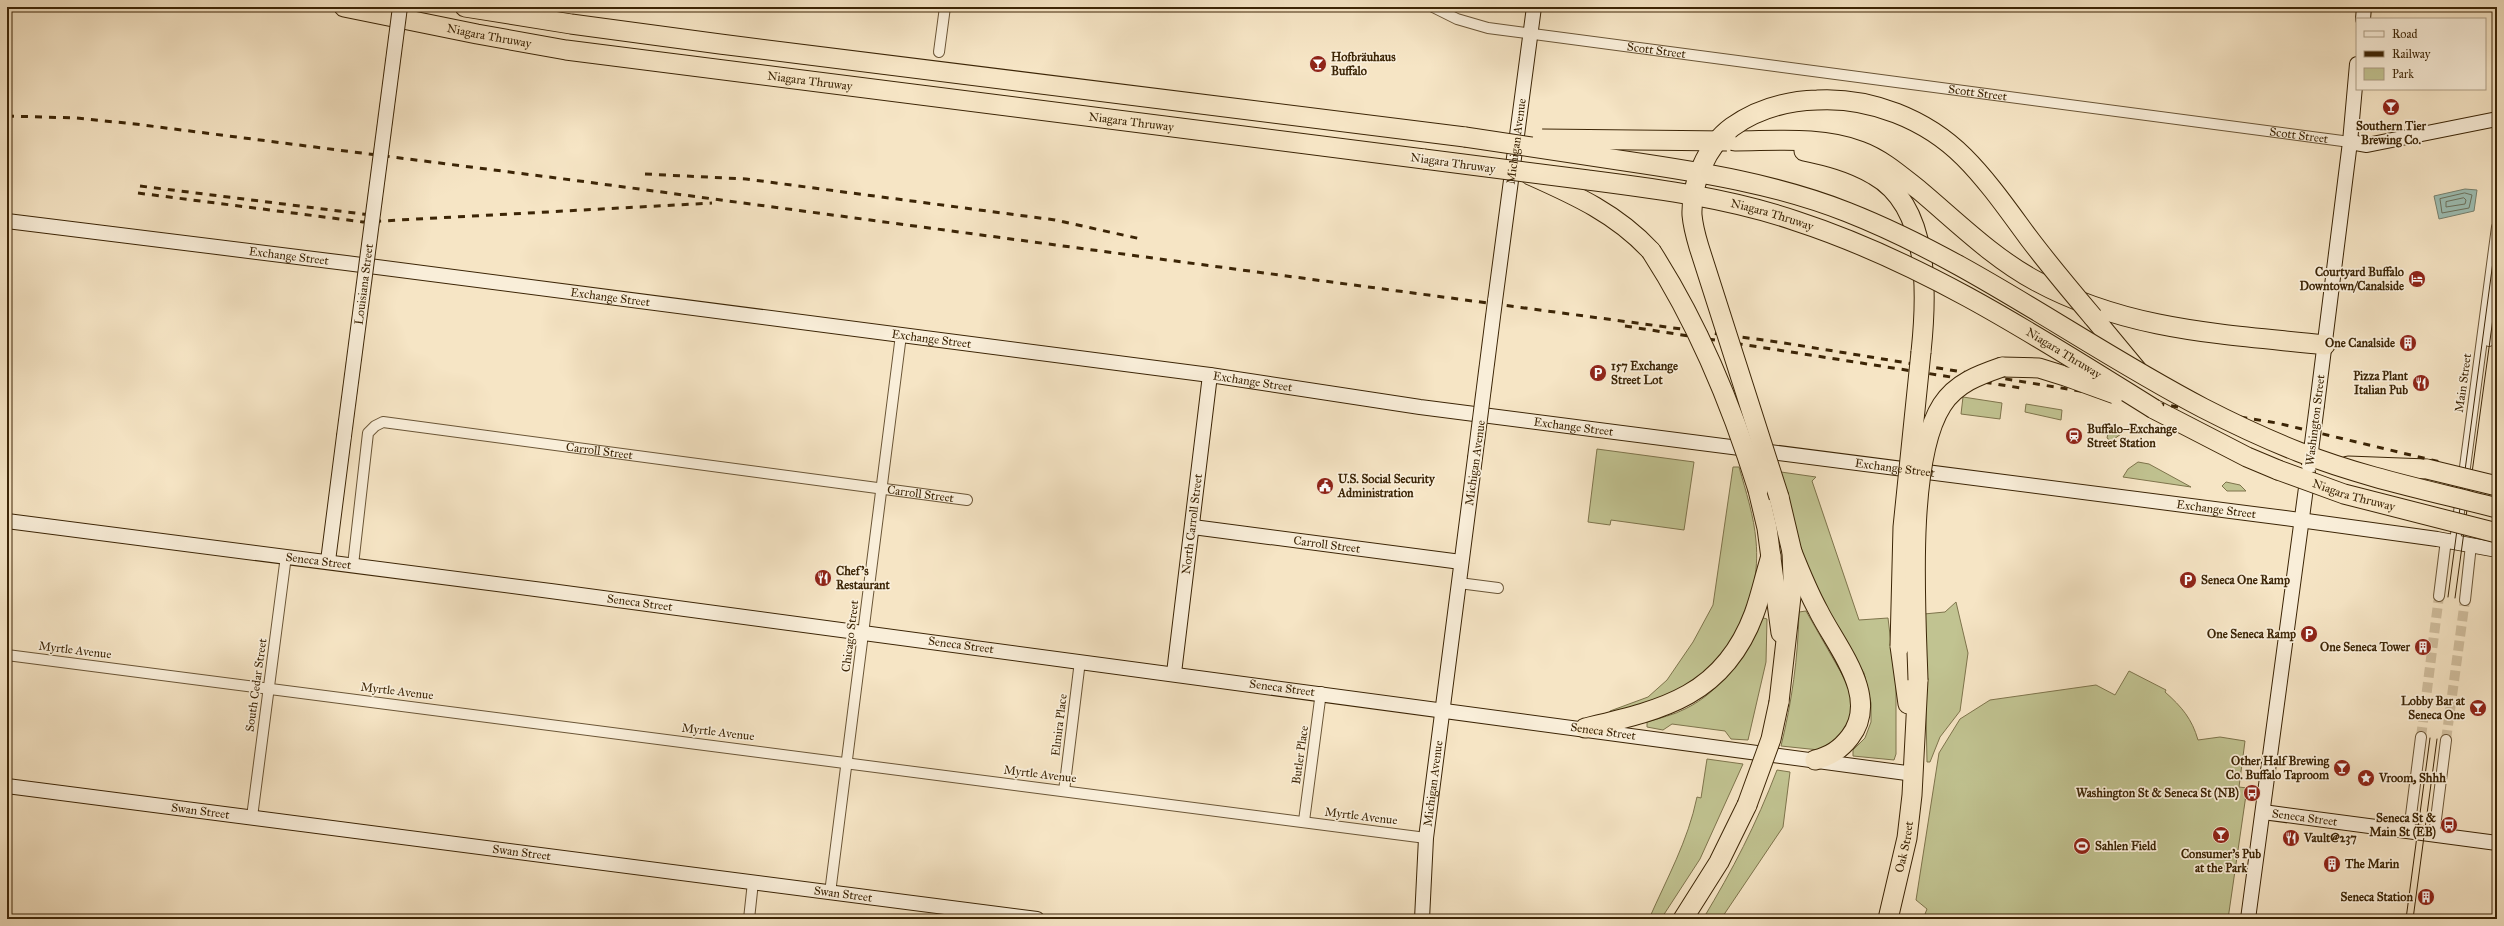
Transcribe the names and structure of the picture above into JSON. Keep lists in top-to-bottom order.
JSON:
{
  "streets": {
    "highway": ["Niagara Thruway", "Oak Street"],
    "street": [
      "Scott Street",
      "Michigan Avenue",
      "Exchange Street",
      "Louisiana Street",
      "Main Street",
      "Washington Street",
      "Carroll Street",
      "North Carroll Street",
      "Seneca Street",
      "Chicago Street",
      "Myrtle Avenue",
      "South Cedar Street",
      "Elmira Place",
      "Butler Place",
      "Swan Street"
    ]
  },
  "crossings": [
    ["Scott Street", "Michigan Avenue"],
    ["Scott Street", "Washington Street"],
    ["Michigan Avenue", "Carroll Street"],
    ["Michigan Avenue", "Seneca Street"],
    ["Michigan Avenue", "Myrtle Avenue"],
    ["Exchange Street", "Main Street"],
    ["Exchange Street", "Washington Street"],
    ["Exchange Street", "North Carroll Street"],
    ["Exchange Street", "Chicago Street"],
    ["Louisiana Street", "Seneca Street"],
    ["Washington Street", "Seneca Street"],
    ["Carroll Street", "North Carroll Street"],
    ["Carroll Street", "Seneca Street"],
    ["Carroll Street", "Chicago Street"],
    ["North Carroll Street", "Seneca Street"],
    ["Seneca Street", "Chicago Street"],
    ["Seneca Street", "South Cedar Street"],
    ["Seneca Street", "Elmira Place"],
    ["Seneca Street", "Butler Place"],
    ["Seneca Street", "Oak Street"],
    ["Chicago Street", "Myrtle Avenue"],
    ["Chicago Street", "Swan Street"],
    ["Myrtle Avenue", "South Cedar Street"],
    ["Myrtle Avenue", "Elmira Place"],
    ["Myrtle Avenue", "Butler Place"],
    ["South Cedar Street", "Swan Street"]
  ],
  "places": {
    "bar": [
      "Hofbräuhaus Buffalo",
      "Southern Tier Brewing Co.",
      "Lobby Bar at Seneca One",
      "Other Half Brewing Co. Buffalo Taproom",
      "Consumer's Pub at the Park"
    ],
    "hotel": ["Courtyard Buffalo Downtown/Canalside"],
    "building": [
      "One Canalside",
      "One Seneca Tower",
      "The Marin",
      "Seneca Station"
    ],
    "parking": ["157 Exchange Street Lot", "Seneca One Ramp", "One Seneca Ramp"],
    "restaurant": ["Pizza Plant Italian Pub", "Chef's Restaurant", "Vault@237"],
    "station": ["Buffalo–Exchange Street Station"],
    "public building": ["U.S. Social Security Administration"],
    "place": ["Vroom, Shhh"],
    "bus stop": ["Washington St & Seneca St (NB)", "Seneca St & Main St (EB)"],
    "sports": ["Sahlen Field"]
  },
  "legend": ["Road", "Railway", "Park"]
}
